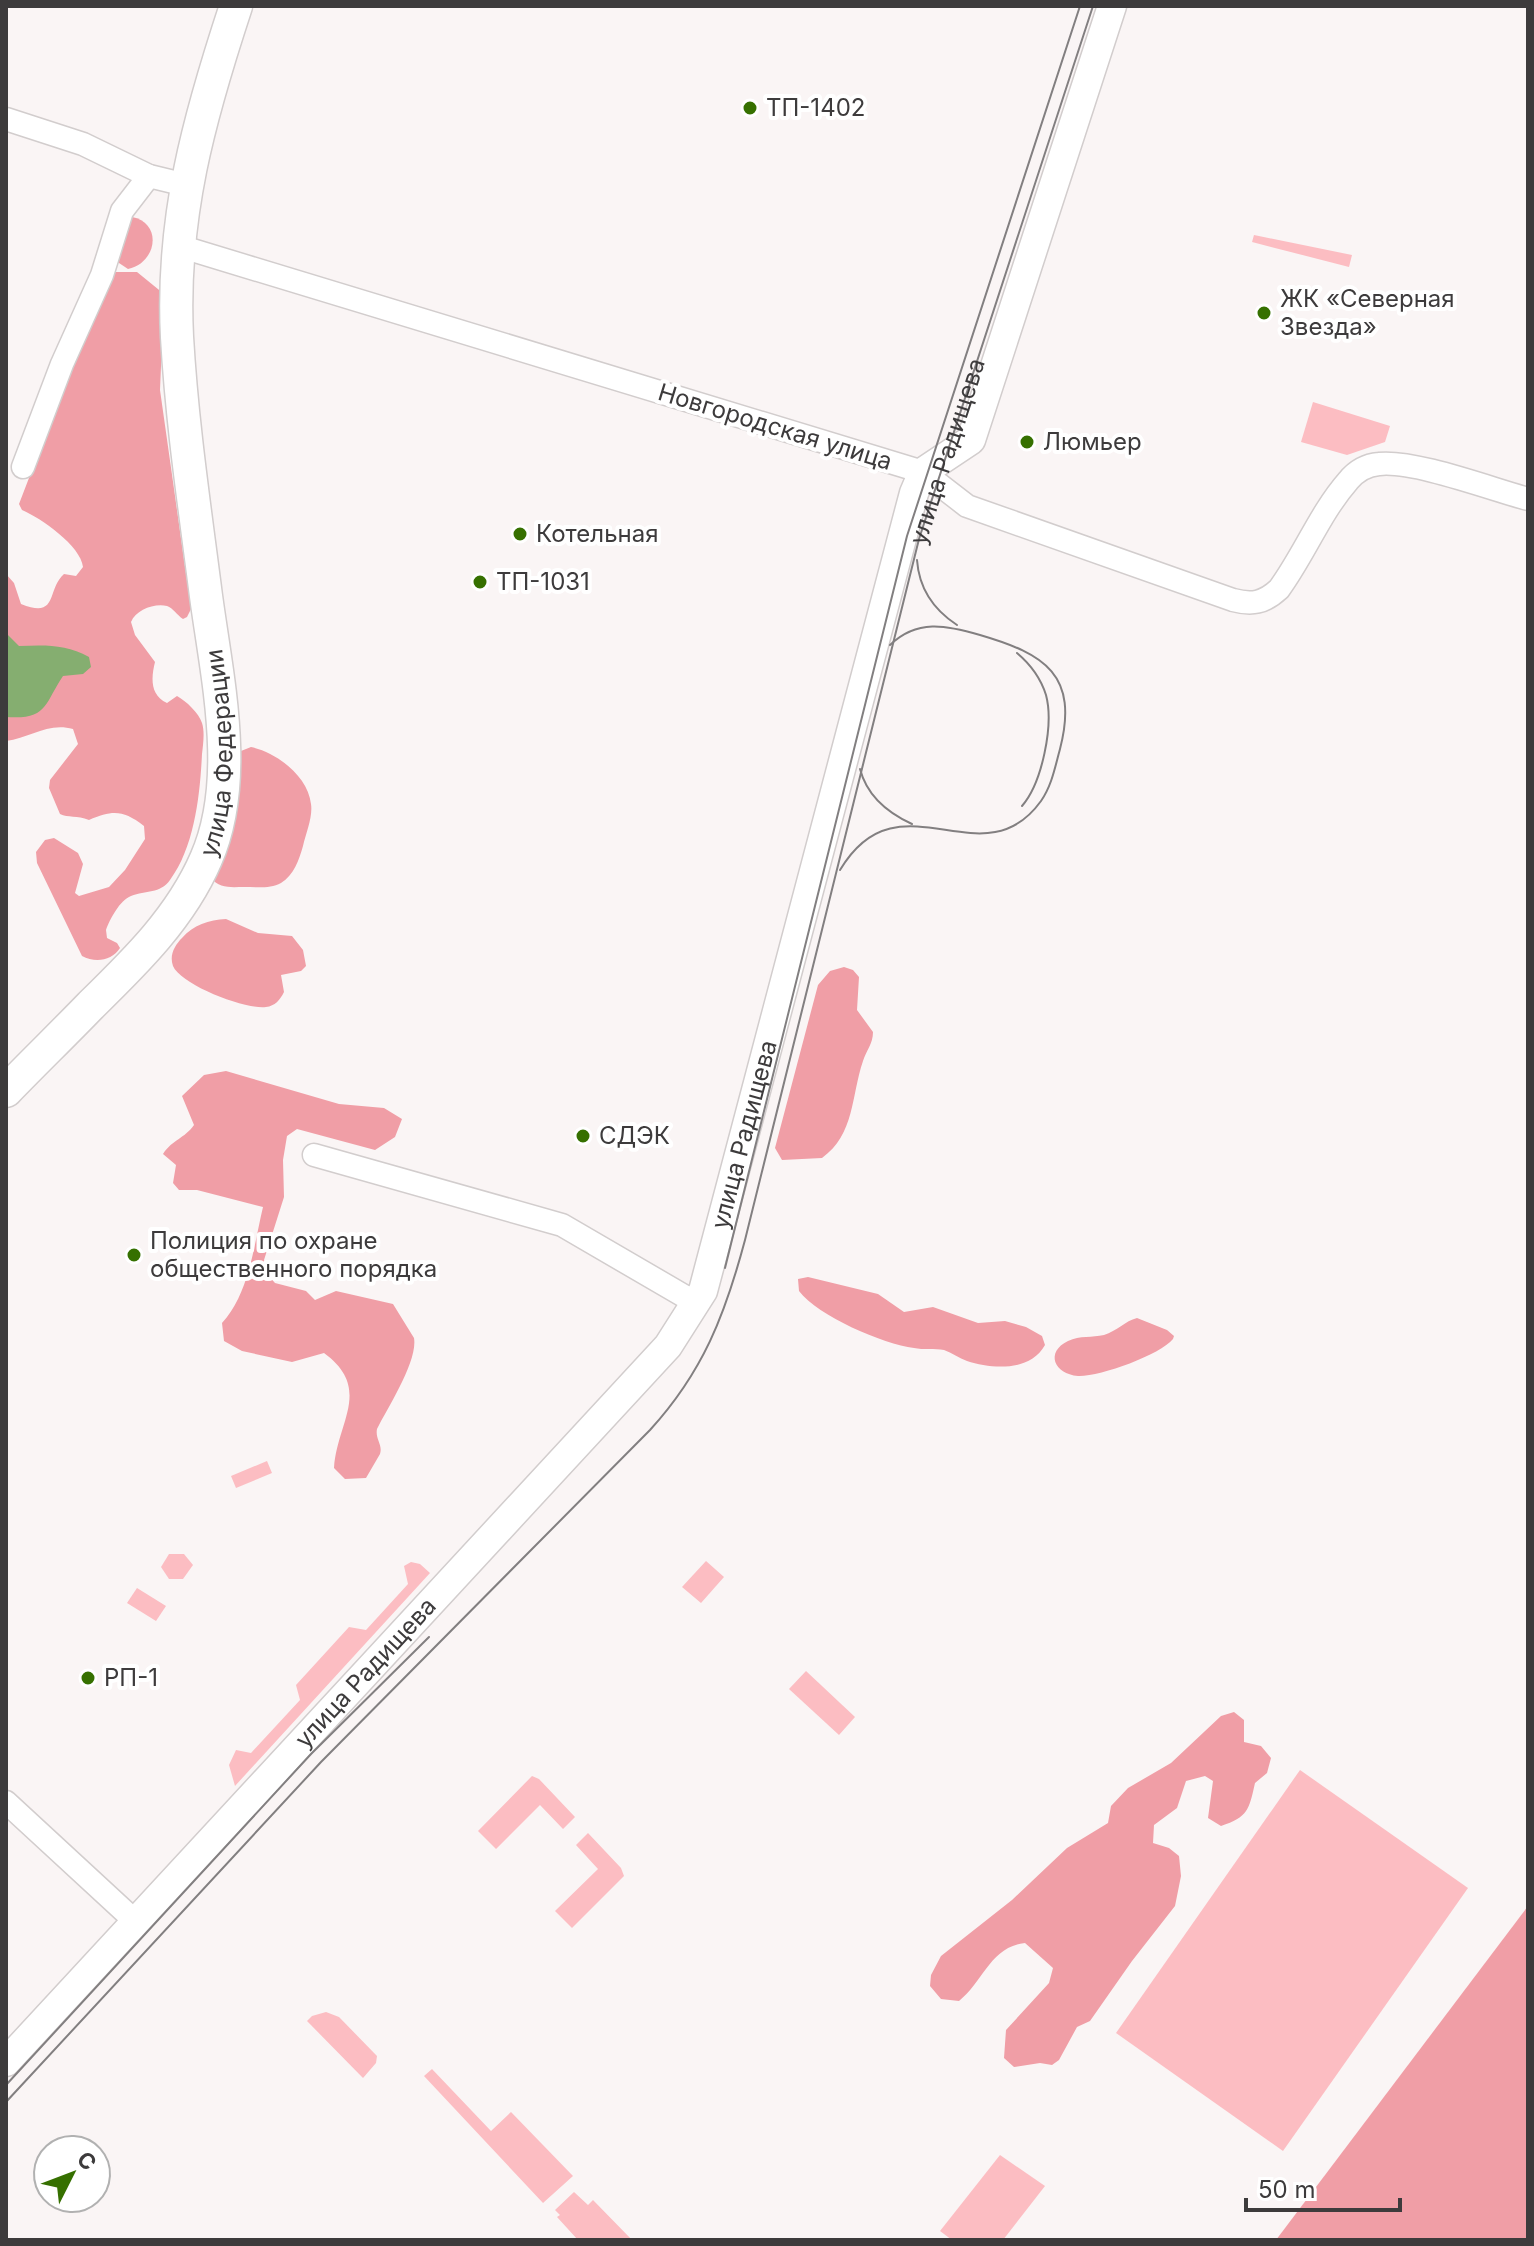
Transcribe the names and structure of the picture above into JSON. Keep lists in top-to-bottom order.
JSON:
{
  "streets": {
    "main road": ["улица Федерации"],
    "street": ["Новгородская улица", "улица Радищева"]
  },
  "crossings": [
    ["Новгородская улица", "улица Радищева"],
    ["Новгородская улица", "улица Федерации"]
  ],
  "places": [
    "ТП-1402",
    "ЖК «Северная Звезда»",
    "Люмьер",
    "Котельная",
    "ТП-1031",
    "СДЭК",
    "Полиция по охране общественного порядка",
    "РП-1"
  ],
  "scale_bar": "50 m",
  "north": "top right"
}
